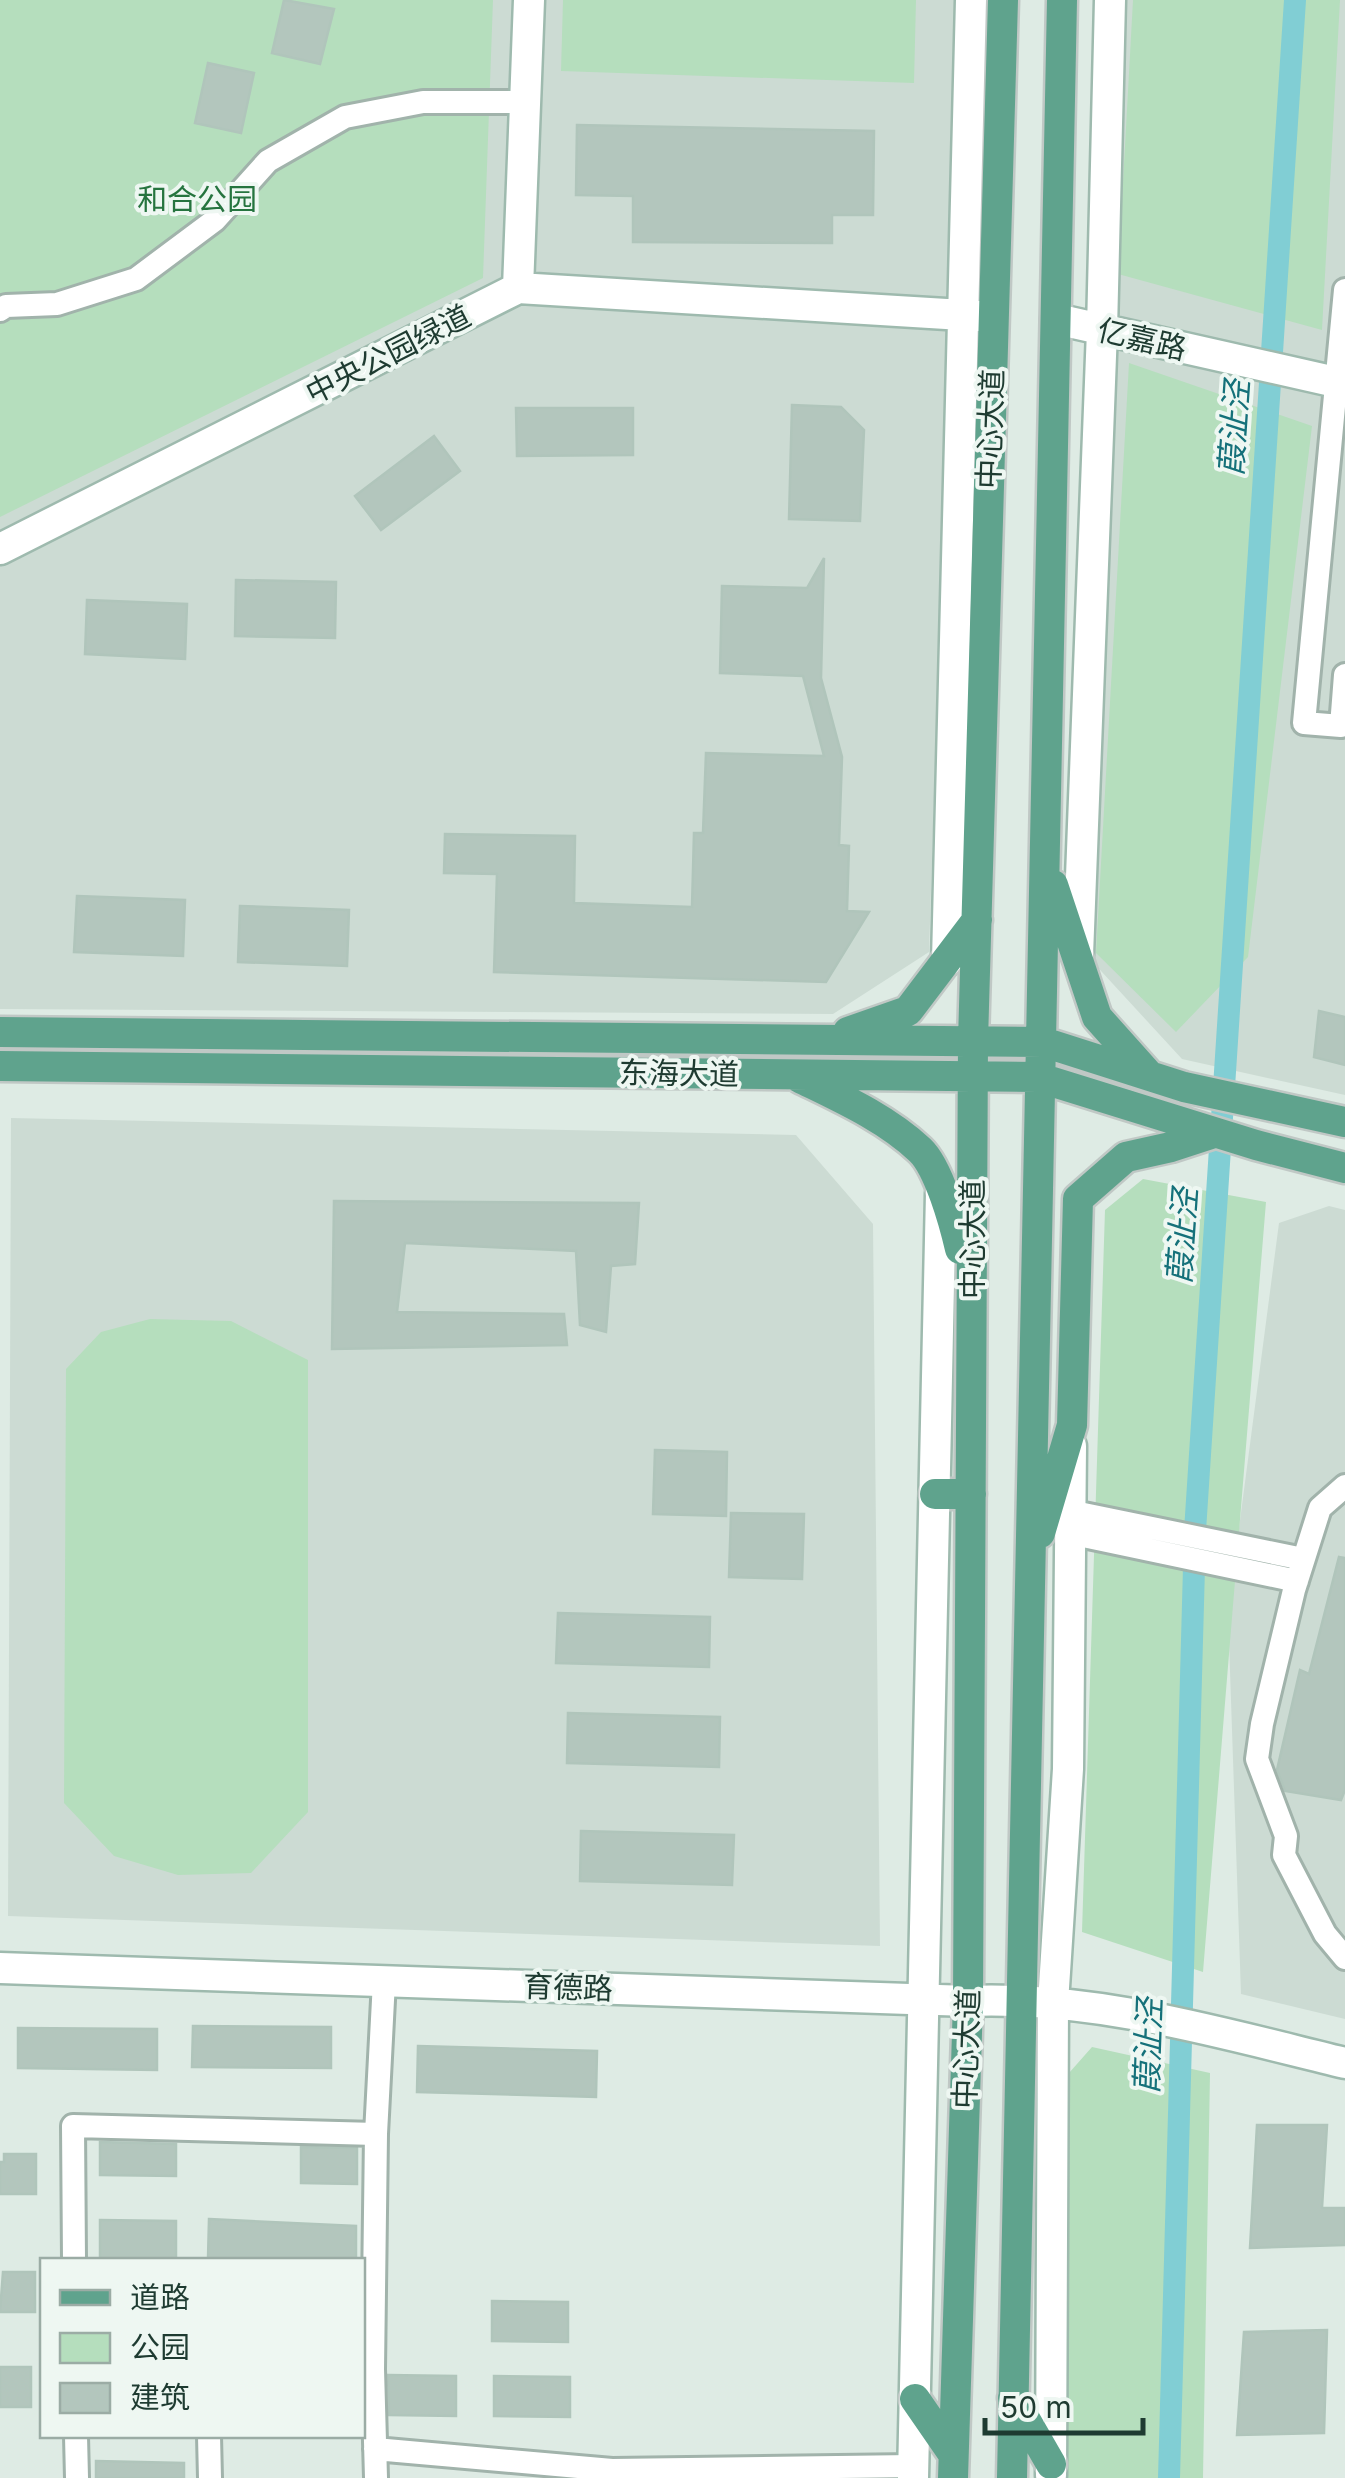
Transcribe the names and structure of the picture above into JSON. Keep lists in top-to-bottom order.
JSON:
{
  "streets": {
    "main road": [
      "亿嘉路",
      "中央公园绿道",
      "中心大道",
      "东海大道",
      "育德路"
    ]
  },
  "crossings": [
    ["亿嘉路", "中心大道"],
    ["中心大道", "东海大道"],
    ["中心大道", "育德路"]
  ],
  "water": ["葭沚泾"],
  "parks": ["和合公园"],
  "legend": ["道路", "公园", "建筑"],
  "scale_bar": "50 m"
}
